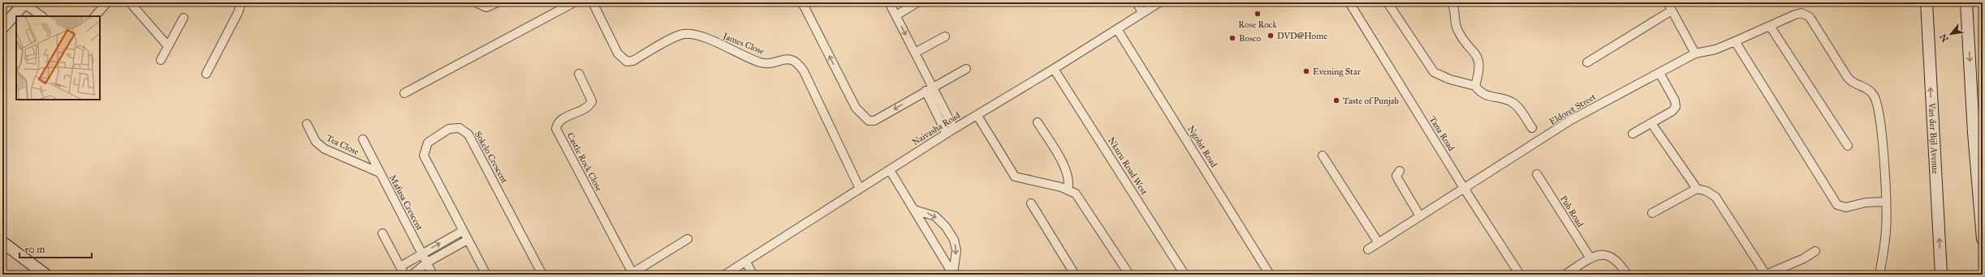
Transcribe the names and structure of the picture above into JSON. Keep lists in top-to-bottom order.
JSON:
{
  "streets": {
    "main road": ["Van der Bijl Avenue"],
    "street": [
      "James Close",
      "Eldoret Street",
      "Naivasha Road",
      "Tana Road",
      "Tea Close",
      "Ngobit Road",
      "Sokelo Crescent",
      "Castle Rock Close",
      "Nkuru Road West",
      "Mafusa Crescent",
      "Pub Road"
    ]
  },
  "crossings": [
    ["James Close", "Naivasha Road"],
    ["Eldoret Street", "Tana Road"],
    ["Naivasha Road", "Ngobit Road"],
    ["Naivasha Road", "Nkuru Road West"],
    ["Tea Close", "Mafusa Crescent"]
  ],
  "places": [
    "Rose Rock",
    "DVD@Home",
    "Bosco",
    "Evening Star",
    "Taste of Punjab"
  ],
  "scale_bar": "50 m",
  "north": "bottom left"
}
